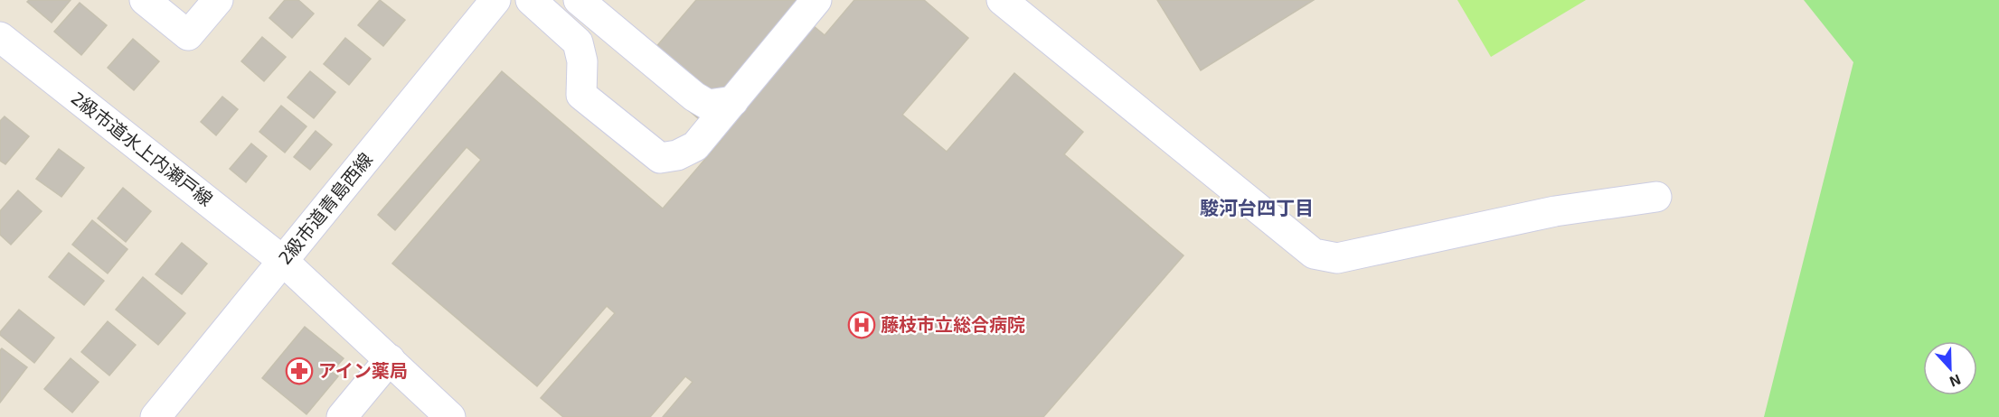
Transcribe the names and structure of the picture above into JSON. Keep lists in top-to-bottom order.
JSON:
{
  "streets": {
    "street": ["2級市道水上内瀬戸線", "2級市道青島西線"]
  },
  "crossings": [
    ["2級市道水上内瀬戸線", "2級市道青島西線"]
  ],
  "districts": ["駿河台四丁目"],
  "places": {
    "hospital": ["藤枝市立総合病院"],
    "pharmacy": ["アイン薬局"]
  },
  "north": "bottom"
}
